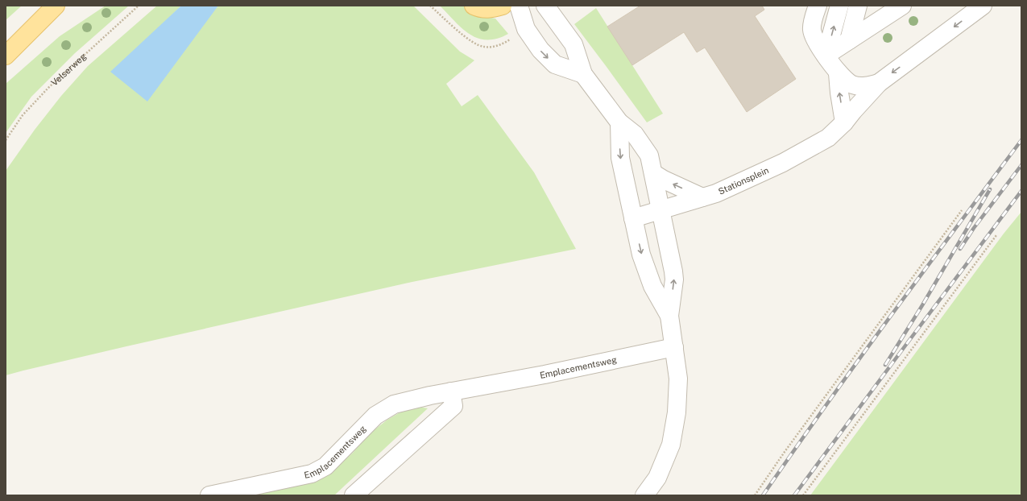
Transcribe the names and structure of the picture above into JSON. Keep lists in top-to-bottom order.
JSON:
{
  "streets": {
    "street": ["Stationsplein", "Emplacementsweg"],
    "path": ["Velserweg"]
  }
}
